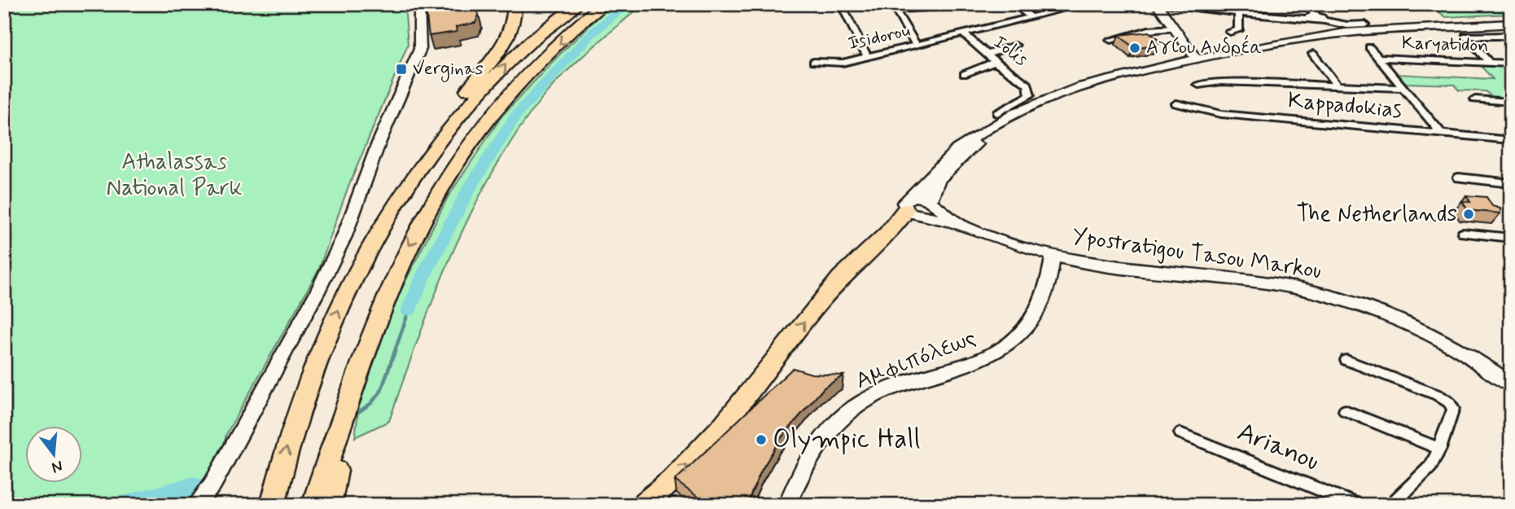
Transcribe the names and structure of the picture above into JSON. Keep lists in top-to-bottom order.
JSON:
{
  "streets": {
    "main road": ["Ypostratigou Tasou Markou", "Αμφιπόλεως"],
    "street": [
      "Isidorou",
      "Karyatidon",
      "Iolis",
      "Kappadokias",
      "Arianou"
    ]
  },
  "crossings": [
    ["Isidorou", "Iolis"],
    ["Ypostratigou Tasou Markou", "Αμφιπόλεως"]
  ],
  "parks": ["Athalassas National Park"],
  "places": {
    "other": ["Αγίου Ανδρέα", "The Netherlands", "Olympic Hall"],
    "transit": ["Verginas"]
  },
  "north": "bottom"
}
